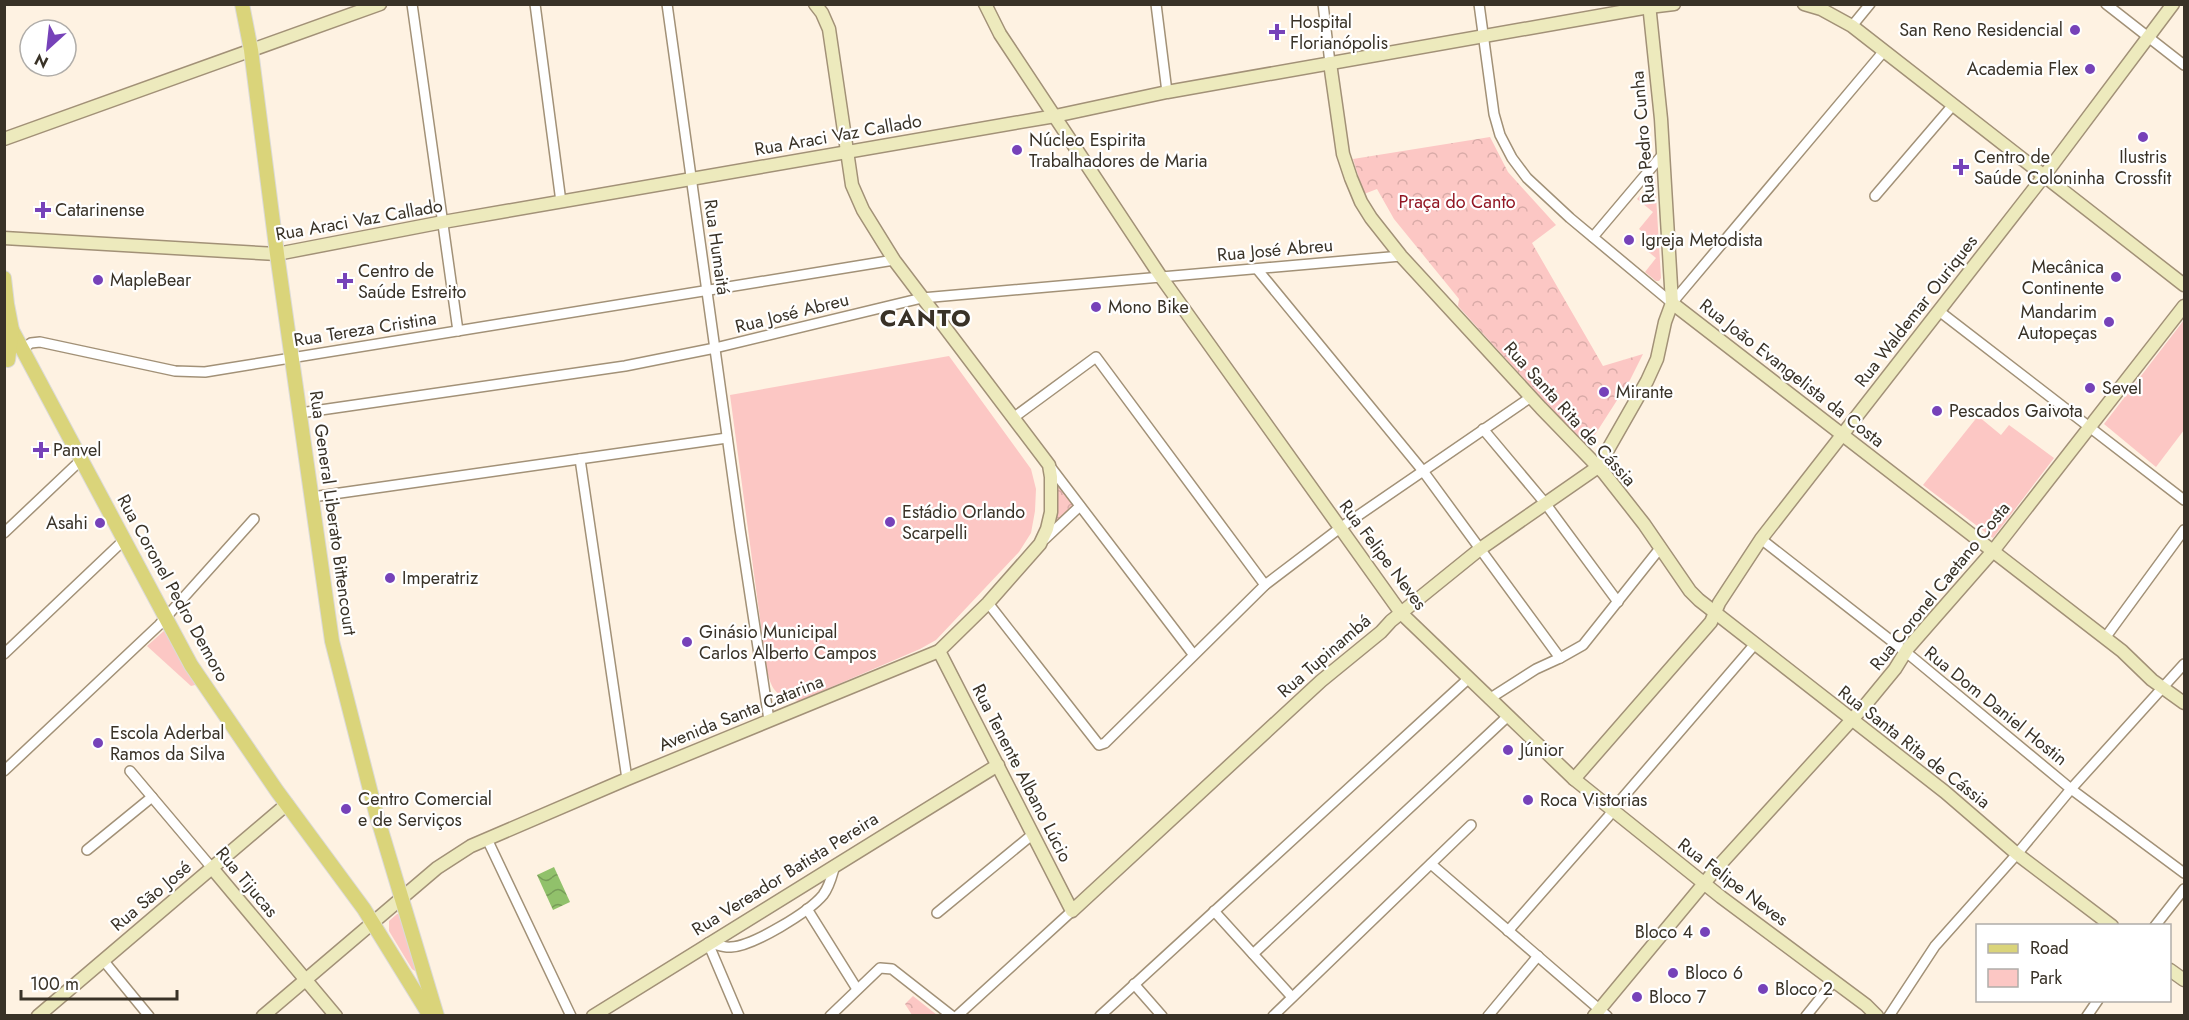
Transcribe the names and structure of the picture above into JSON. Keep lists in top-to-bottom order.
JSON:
{
  "streets": {
    "main road": ["Rua General Liberato Bittencourt", "Rua Coronel Pedro Demoro"],
    "street": [
      "Rua Araci Vaz Callado",
      "Rua Pedro Cunha",
      "Rua Humaitá",
      "Rua José Abreu",
      "Rua Waldemar Ouriques",
      "Rua Tereza Cristina",
      "Rua João Evangelista da Costa",
      "Rua Santa Rita de Cássia",
      "Rua Felipe Neves",
      "Rua Coronel Caetano Costa",
      "Rua Tupinambá",
      "Rua Dom Daniel Hostin",
      "Avenida Santa Catarina",
      "Rua Tenente Albano Lúcio",
      "Rua Vereador Batista Pereira",
      "Rua Tijucas",
      "Rua São José"
    ]
  },
  "crossings": [
    ["Rua Araci Vaz Callado", "Rua Pedro Cunha"],
    ["Rua Araci Vaz Callado", "Rua Humaitá"],
    ["Rua Araci Vaz Callado", "Rua João Evangelista da Costa"],
    ["Rua Araci Vaz Callado", "Rua Santa Rita de Cássia"],
    ["Rua Araci Vaz Callado", "Rua General Liberato Bittencourt"],
    ["Rua Araci Vaz Callado", "Rua Felipe Neves"],
    ["Rua Pedro Cunha", "Rua João Evangelista da Costa"],
    ["Rua Pedro Cunha", "Rua Tupinambá"],
    ["Rua Humaitá", "Rua José Abreu"],
    ["Rua Humaitá", "Rua Tereza Cristina"],
    ["Rua Humaitá", "Avenida Santa Catarina"],
    ["Rua José Abreu", "Rua Santa Rita de Cássia"],
    ["Rua José Abreu", "Rua General Liberato Bittencourt"],
    ["Rua José Abreu", "Rua Felipe Neves"],
    ["Rua Waldemar Ouriques", "Rua João Evangelista da Costa"],
    ["Rua Waldemar Ouriques", "Rua Santa Rita de Cássia"],
    ["Rua Waldemar Ouriques", "Rua Felipe Neves"],
    ["Rua Waldemar Ouriques", "Rua Dom Daniel Hostin"],
    ["Rua Tereza Cristina", "Rua General Liberato Bittencourt"],
    ["Rua Tereza Cristina", "Rua Coronel Pedro Demoro"],
    ["Rua João Evangelista da Costa", "Rua Coronel Caetano Costa"],
    ["Rua João Evangelista da Costa", "Rua Tupinambá"],
    ["Rua Santa Rita de Cássia", "Rua Coronel Caetano Costa"],
    ["Rua Santa Rita de Cássia", "Rua Tupinambá"],
    ["Rua General Liberato Bittencourt", "Avenida Santa Catarina"],
    ["Rua Felipe Neves", "Rua Coronel Caetano Costa"],
    ["Rua Felipe Neves", "Rua Tupinambá"],
    ["Rua Coronel Caetano Costa", "Rua Dom Daniel Hostin"],
    ["Rua Coronel Pedro Demoro", "Avenida Santa Catarina"],
    ["Rua Coronel Pedro Demoro", "Rua São José"],
    ["Rua Tupinambá", "Rua Tenente Albano Lúcio"],
    ["Avenida Santa Catarina", "Rua Tenente Albano Lúcio"],
    ["Avenida Santa Catarina", "Rua Tijucas"],
    ["Rua Tenente Albano Lúcio", "Rua Vereador Batista Pereira"],
    ["Rua Tijucas", "Rua São José"]
  ],
  "districts": ["CANTO"],
  "parks": ["Praça do Canto"],
  "places": {
    "other": [
      "San Reno Residencial",
      "Academia Flex",
      "Ilustris Crossfit",
      "Núcleo Espirita Trabalhadores de Maria",
      "Igreja Metodista",
      "Mecânica Continente",
      "MapleBear",
      "Mono Bike",
      "Mandarim Autopeças",
      "Sevel",
      "Mirante",
      "Pescados Gaivota",
      "Estádio Orlando Scarpelli",
      "Asahi",
      "Imperatriz",
      "Ginásio Municipal Carlos Alberto Campos",
      "Escola Aderbal Ramos da Silva",
      "Júnior",
      "Roca Vistorias",
      "Centro Comercial e de Serviços",
      "Bloco 4",
      "Bloco 6",
      "Bloco 2",
      "Bloco 7"
    ],
    "health": [
      "Hospital Florianópolis",
      "Centro de Saúde Coloninha",
      "Catarinense",
      "Centro de Saúde Estreito",
      "Panvel"
    ]
  },
  "legend": ["Road", "Park"],
  "scale_bar": "100 m",
  "north": "bottom left"
}
